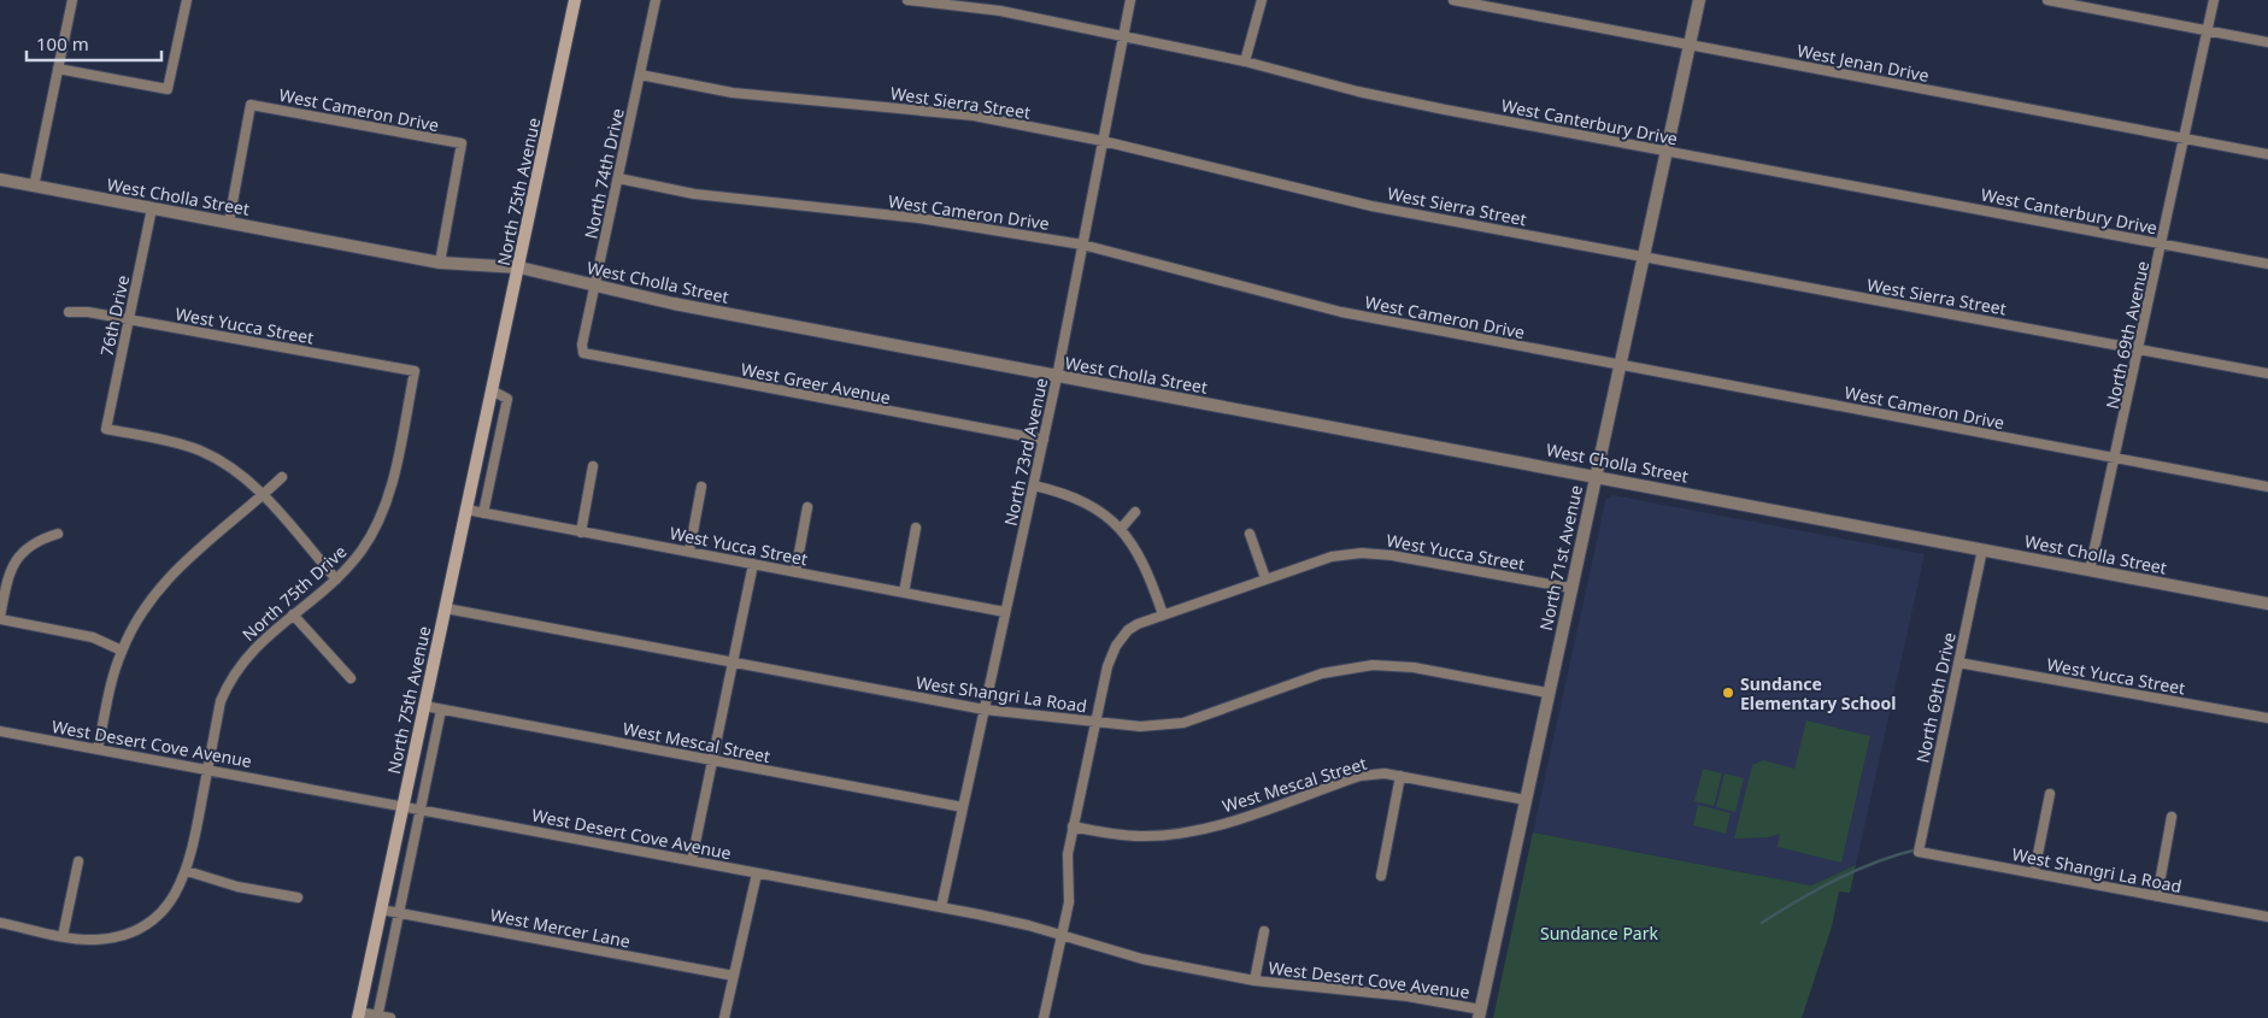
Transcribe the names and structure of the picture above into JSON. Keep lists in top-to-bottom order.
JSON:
{
  "streets": {
    "main road": ["North 75th Avenue"],
    "street": [
      "West Jenan Drive",
      "West Sierra Street",
      "West Cameron Drive",
      "West Canterbury Drive",
      "North 74th Drive",
      "West Cholla Street",
      "76th Drive",
      "West Yucca Street",
      "North 69th Avenue",
      "West Greer Avenue",
      "North 73rd Avenue",
      "North 71st Avenue",
      "North 75th Drive",
      "West Shangri La Road",
      "North 69th Drive",
      "West Mescal Street",
      "West Desert Cove Avenue",
      "West Mercer Lane"
    ]
  },
  "crossings": [
    ["West Jenan Drive", "North 69th Avenue"],
    ["West Jenan Drive", "North 71st Avenue"],
    ["West Sierra Street", "North 74th Drive"],
    ["West Sierra Street", "North 69th Avenue"],
    ["West Sierra Street", "North 73rd Avenue"],
    ["West Sierra Street", "North 71st Avenue"],
    ["West Cameron Drive", "North 74th Drive"],
    ["West Cameron Drive", "West Cholla Street"],
    ["West Cameron Drive", "North 69th Avenue"],
    ["West Cameron Drive", "North 73rd Avenue"],
    ["West Cameron Drive", "North 71st Avenue"],
    ["West Canterbury Drive", "North 69th Avenue"],
    ["West Canterbury Drive", "North 73rd Avenue"],
    ["West Canterbury Drive", "North 71st Avenue"],
    ["North 74th Drive", "West Cholla Street"],
    ["North 74th Drive", "West Greer Avenue"],
    ["North 75th Avenue", "West Cholla Street"],
    ["North 75th Avenue", "West Yucca Street"],
    ["North 75th Avenue", "West Shangri La Road"],
    ["North 75th Avenue", "West Mescal Street"],
    ["North 75th Avenue", "West Desert Cove Avenue"],
    ["North 75th Avenue", "West Mercer Lane"],
    ["West Cholla Street", "76th Drive"],
    ["West Cholla Street", "North 69th Avenue"],
    ["West Cholla Street", "North 73rd Avenue"],
    ["West Cholla Street", "North 71st Avenue"],
    ["West Cholla Street", "North 69th Drive"],
    ["76th Drive", "West Yucca Street"],
    ["West Yucca Street", "North 73rd Avenue"],
    ["West Yucca Street", "North 71st Avenue"],
    ["West Yucca Street", "North 75th Drive"],
    ["West Yucca Street", "West Shangri La Road"],
    ["West Yucca Street", "North 69th Drive"],
    ["West Yucca Street", "West Mescal Street"],
    ["West Yucca Street", "West Desert Cove Avenue"],
    ["West Greer Avenue", "North 73rd Avenue"],
    ["North 73rd Avenue", "West Shangri La Road"],
    ["North 73rd Avenue", "West Mescal Street"],
    ["North 73rd Avenue", "West Desert Cove Avenue"],
    ["North 71st Avenue", "West Shangri La Road"],
    ["North 71st Avenue", "West Mescal Street"],
    ["North 71st Avenue", "West Desert Cove Avenue"],
    ["North 75th Drive", "West Desert Cove Avenue"],
    ["West Shangri La Road", "North 69th Drive"]
  ],
  "parks": ["Sundance Park"],
  "places": ["Sundance Elementary School"],
  "scale_bar": "100 m"
}
